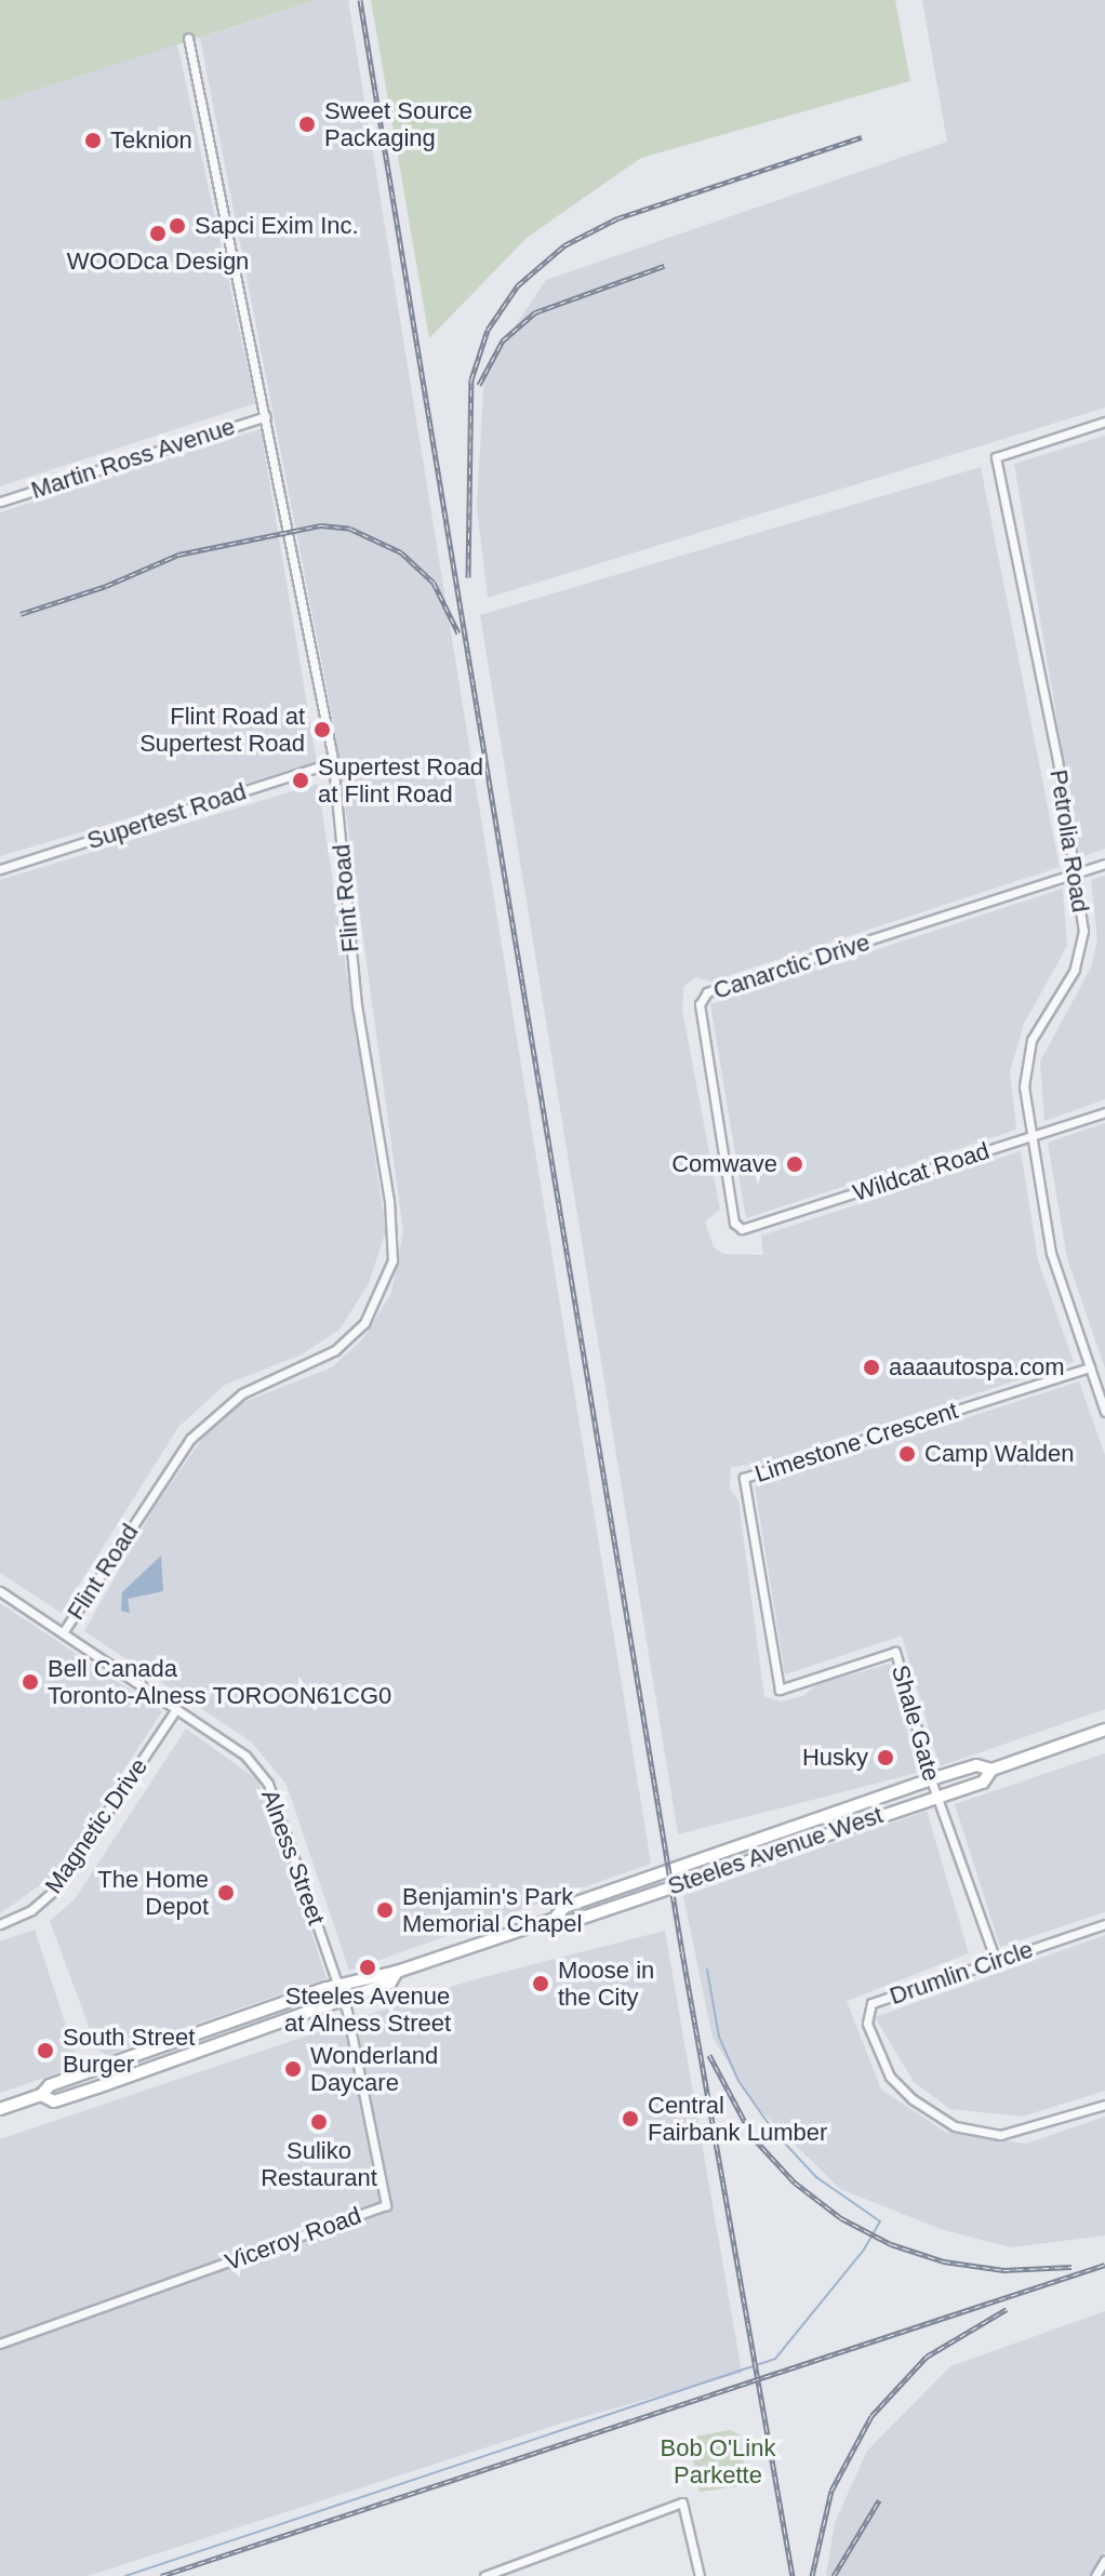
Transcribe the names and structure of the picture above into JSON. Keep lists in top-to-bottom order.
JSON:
{
  "streets": {
    "main road": ["Steeles Avenue West"],
    "street": [
      "Martin Ross Avenue",
      "Supertest Road",
      "Petrolia Road",
      "Flint Road",
      "Canarctic Drive",
      "Wildcat Road",
      "Limestone Crescent",
      "Shale Gate",
      "Magnetic Drive",
      "Alness Street",
      "Drumlin Circle",
      "Viceroy Road"
    ]
  },
  "crossings": [
    ["Martin Ross Avenue", "Flint Road"],
    ["Supertest Road", "Flint Road"],
    ["Petrolia Road", "Canarctic Drive"],
    ["Petrolia Road", "Wildcat Road"],
    ["Petrolia Road", "Limestone Crescent"],
    ["Flint Road", "Alness Street"],
    ["Canarctic Drive", "Wildcat Road"],
    ["Limestone Crescent", "Shale Gate"],
    ["Shale Gate", "Steeles Avenue West"],
    ["Shale Gate", "Drumlin Circle"],
    ["Magnetic Drive", "Alness Street"],
    ["Steeles Avenue West", "Alness Street"],
    ["Steeles Avenue West", "Viceroy Road"],
    ["Alness Street", "Viceroy Road"]
  ],
  "parks": ["Bob O'Link Parkette"],
  "places": [
    "Sweet Source Packaging",
    "Teknion",
    "Sapci Exim Inc.",
    "WOODca Design",
    "Flint Road at Supertest Road",
    "Supertest Road at Flint Road",
    "Comwave",
    "aaaautospa.com",
    "Camp Walden",
    "Bell Canada Toronto-Alness TOROON61CG0",
    "Husky",
    "The Home Depot",
    "Benjamin's Park Memorial Chapel",
    "Steeles Avenue at Alness Street",
    "Moose in the City",
    "South Street Burger",
    "Wonderland Daycare",
    "Central Fairbank Lumber",
    "Suliko Restaurant"
  ]
}
